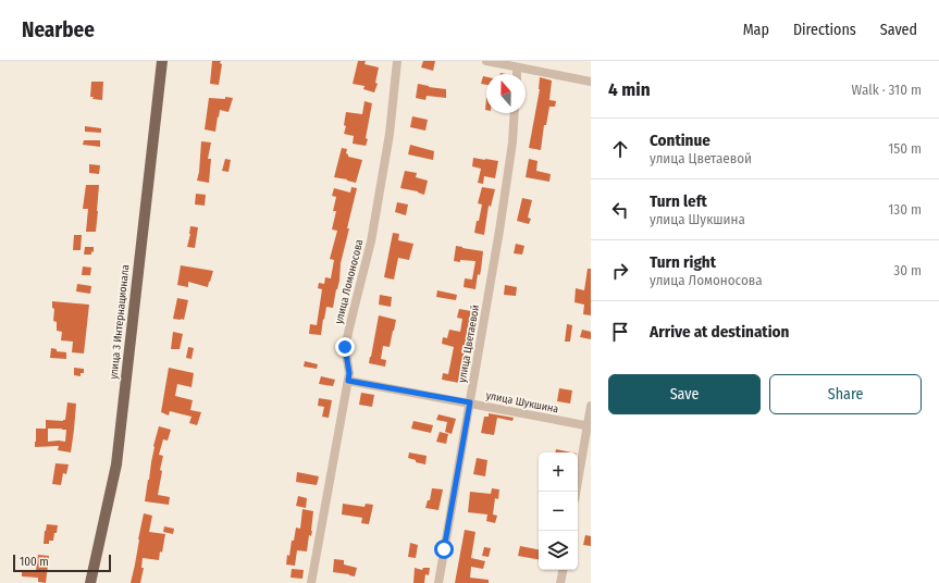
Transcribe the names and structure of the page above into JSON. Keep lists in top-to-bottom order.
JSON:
{
  "streets": {
    "main road": ["улица 3 Интернационала"],
    "street": ["улица Ломоносова", "улица Цветаевой", "улица Шукшина"]
  },
  "crossings": [
    ["улица Ломоносова", "улица Шукшина"],
    ["улица Цветаевой", "улица Шукшина"]
  ],
  "scale_bar": "100 m",
  "north": "top",
  "page": {
    "header": "Nearbee",
    "nav": ["Map", "Directions", "Saved"],
    "heading": ["4 min", "Walk · 310 m"],
    "list": [
      ["Continue", "улица Цветаевой", "150 m"],
      ["Turn left", "улица Шукшина", "130 m"],
      ["Turn right", "улица Ломоносова", "30 m"],
      "Arrive at destination"
    ],
    "buttons": ["Save", "Share"],
    "map_buttons": ["+", "−"],
    "scale": "100 m"
  }
}
